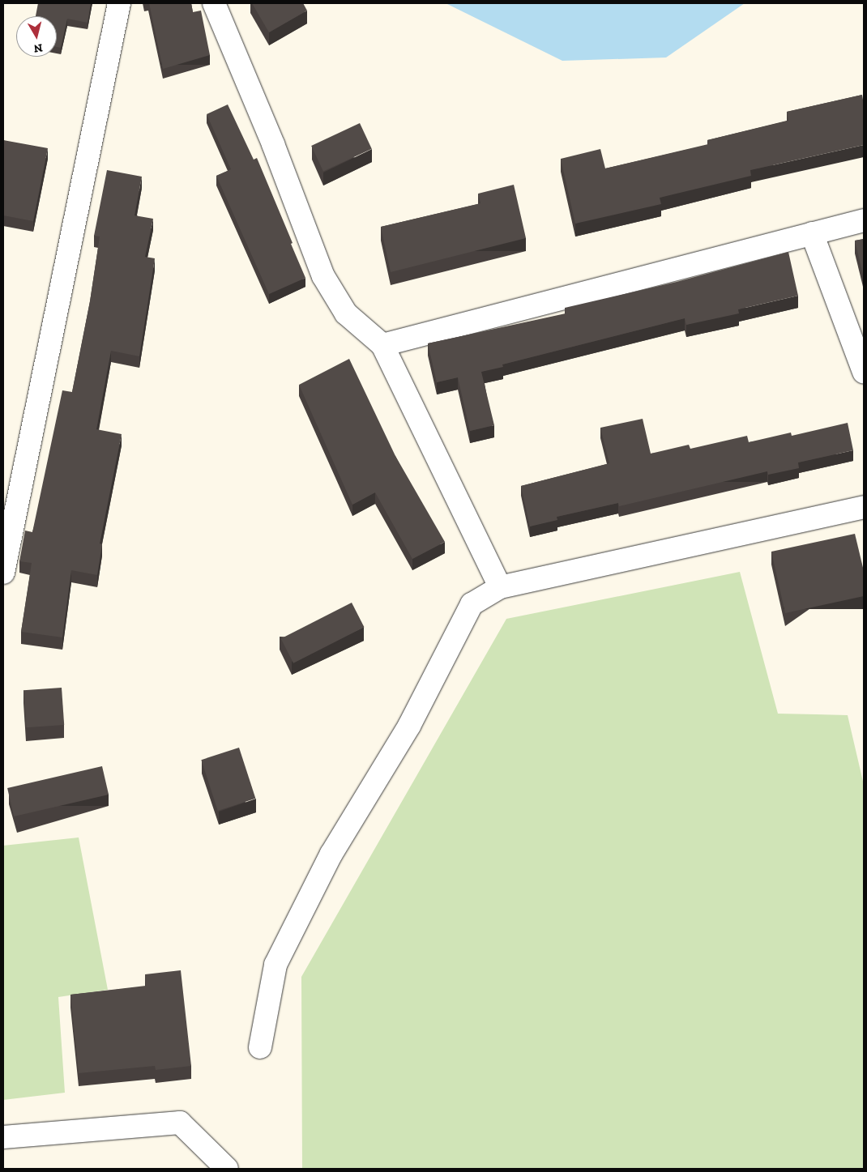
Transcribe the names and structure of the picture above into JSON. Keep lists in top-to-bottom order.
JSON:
{
  "north": "bottom"
}
